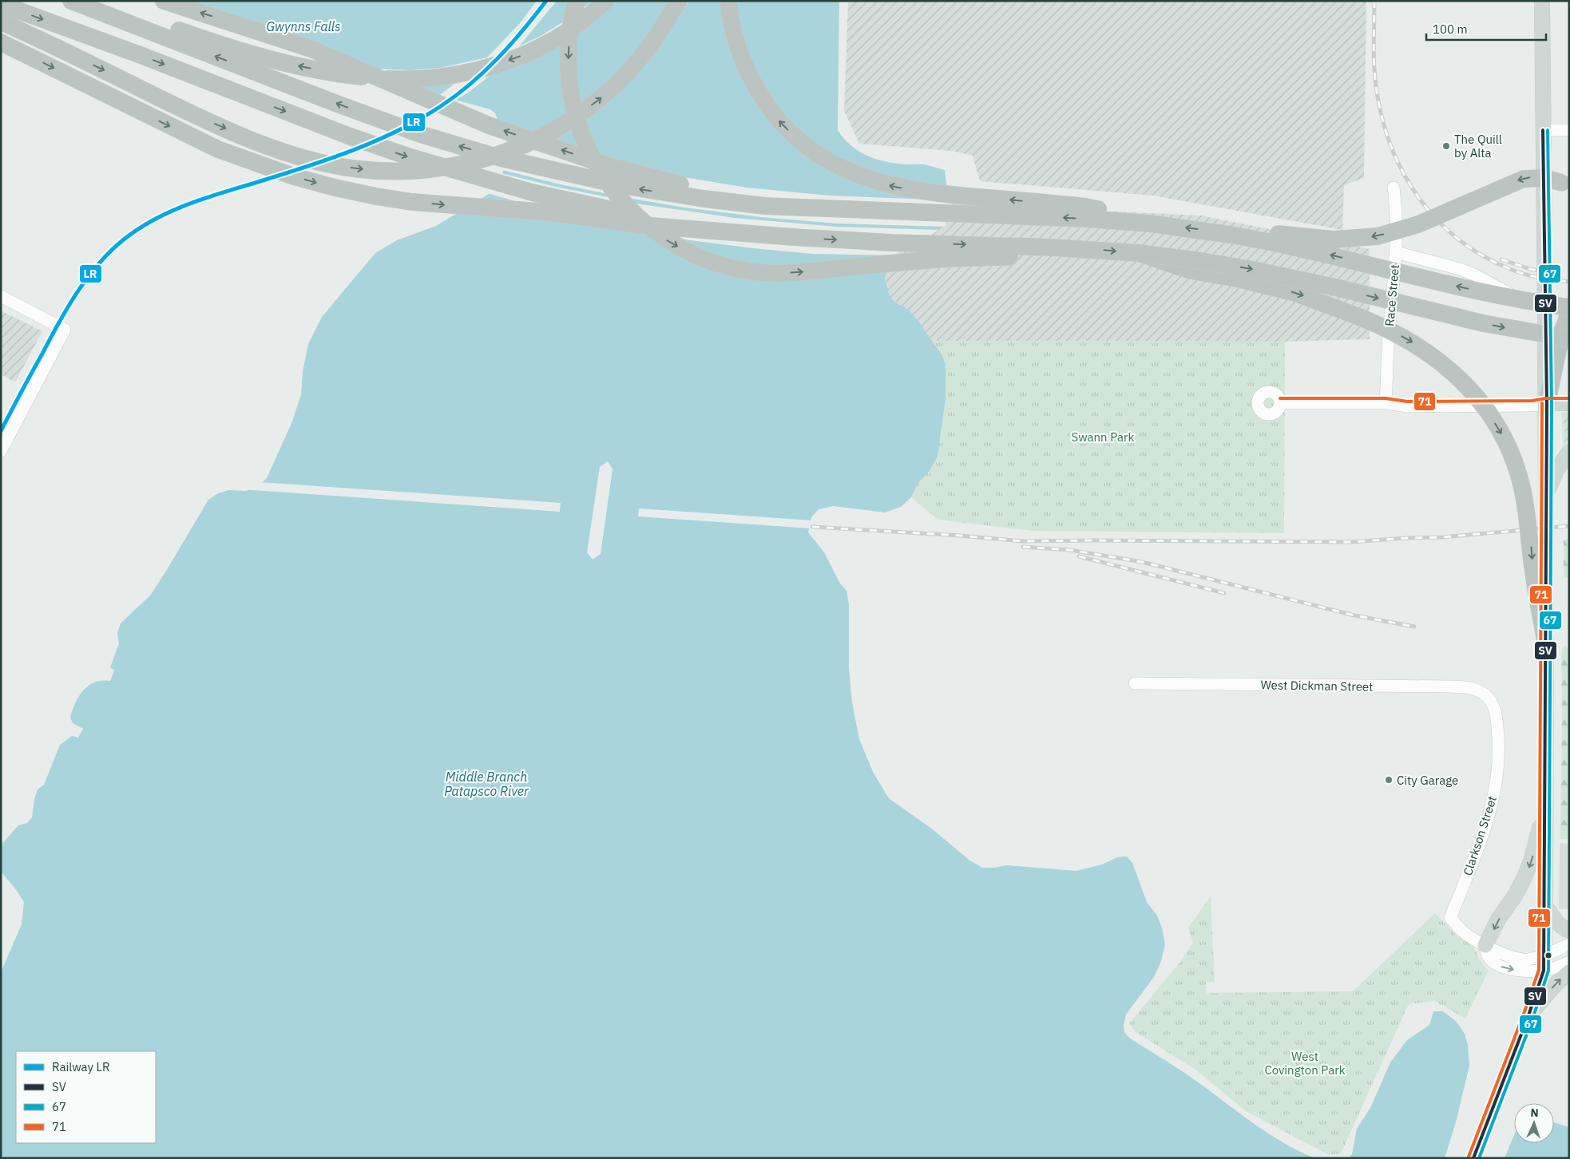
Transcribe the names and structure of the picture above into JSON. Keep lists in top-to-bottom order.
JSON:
{
  "streets": {
    "street": ["Race Street", "West Dickman Street", "Clarkson Street"]
  },
  "crossings": [
    ["West Dickman Street", "Clarkson Street"]
  ],
  "water": ["Gwynns Falls", "Middle Branch Patapsco River"],
  "parks": ["Swann Park", "West Covington Park"],
  "places": ["The Quill by Alta", "City Garage"],
  "lines": [
    "rail line LR",
    "transit line SV",
    "transit line 67",
    "transit line 71"
  ],
  "legend": [
    "Railway LR",
    "SV",
    "67",
    "71"
  ],
  "scale_bar": "100 m",
  "north": "top"
}
